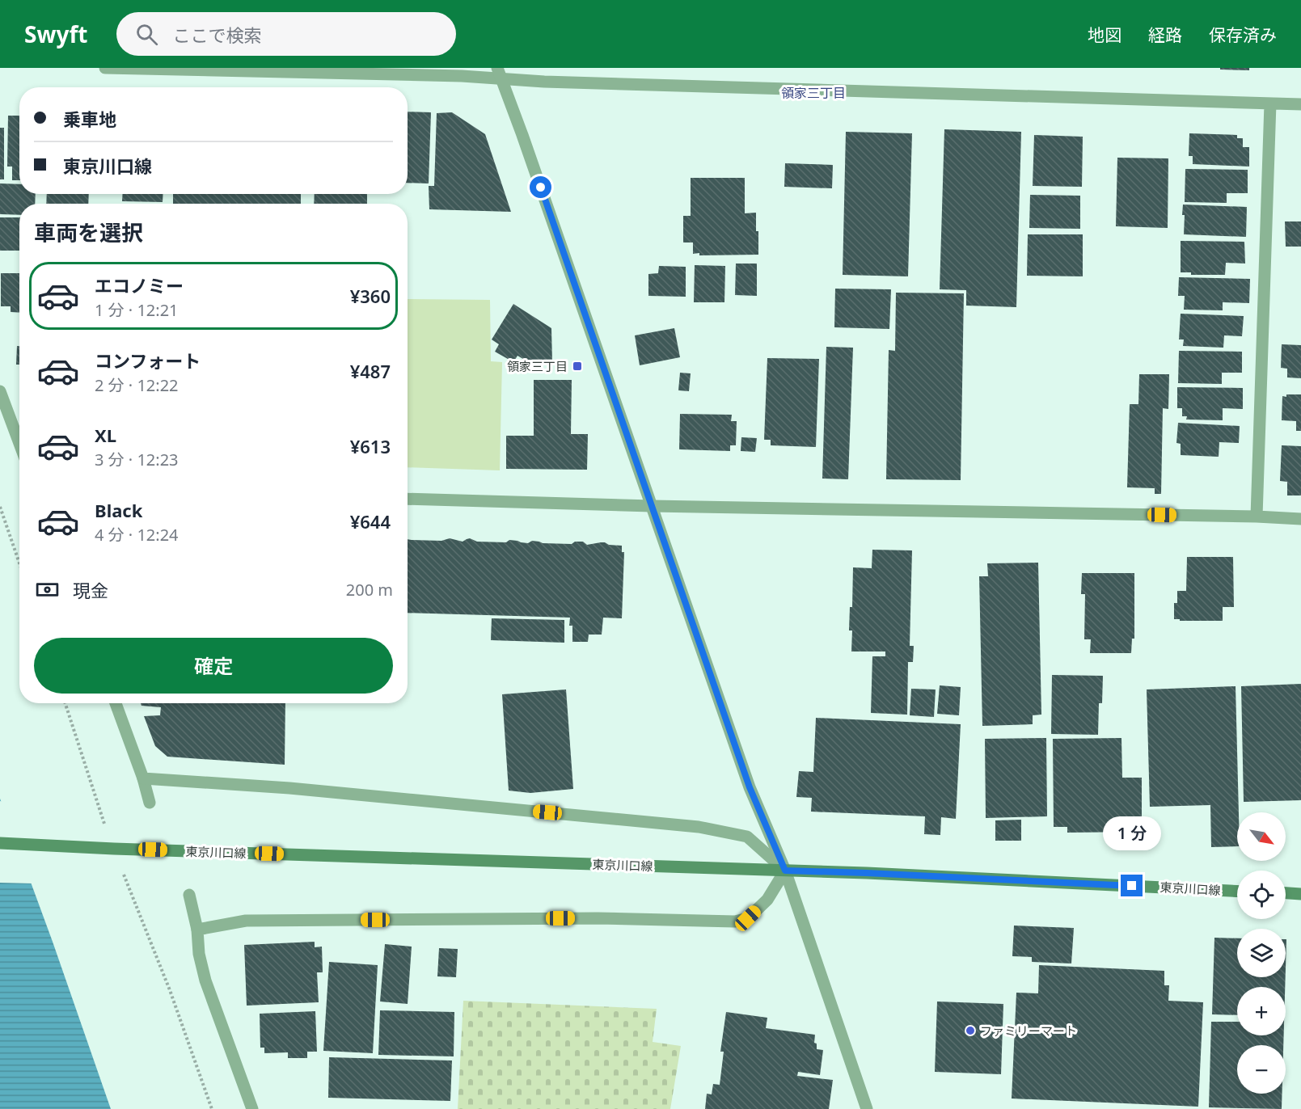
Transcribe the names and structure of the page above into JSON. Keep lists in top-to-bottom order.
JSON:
{
  "streets": {
    "main road": ["東京川口線"]
  },
  "districts": ["領家三丁目"],
  "places": {
    "transit": ["領家三丁目"],
    "other": ["ファミリーマート"]
  },
  "north": "bottom right",
  "page": {
    "header": "Swyft",
    "search": "ここで検索",
    "nav": ["地図", "経路", "保存済み"],
    "banner": ["乗車地", "東京川口線"],
    "heading": "車両を選択",
    "list": [
      {
        "name": "エコノミー",
        "note": "1 分 · 12:21",
        "value": "¥360"
      },
      {
        "name": "コンフォート",
        "note": "2 分 · 12:22",
        "value": "¥487"
      },
      {
        "name": "XL",
        "note": "3 分 · 12:23",
        "value": "¥613"
      },
      {
        "name": "Black",
        "note": "4 分 · 12:24",
        "value": "¥644"
      }
    ],
    "pay": ["現金", "200 m"],
    "buttons": "確定",
    "map_buttons": ["+", "−"],
    "bubble": "1 分"
  }
}
